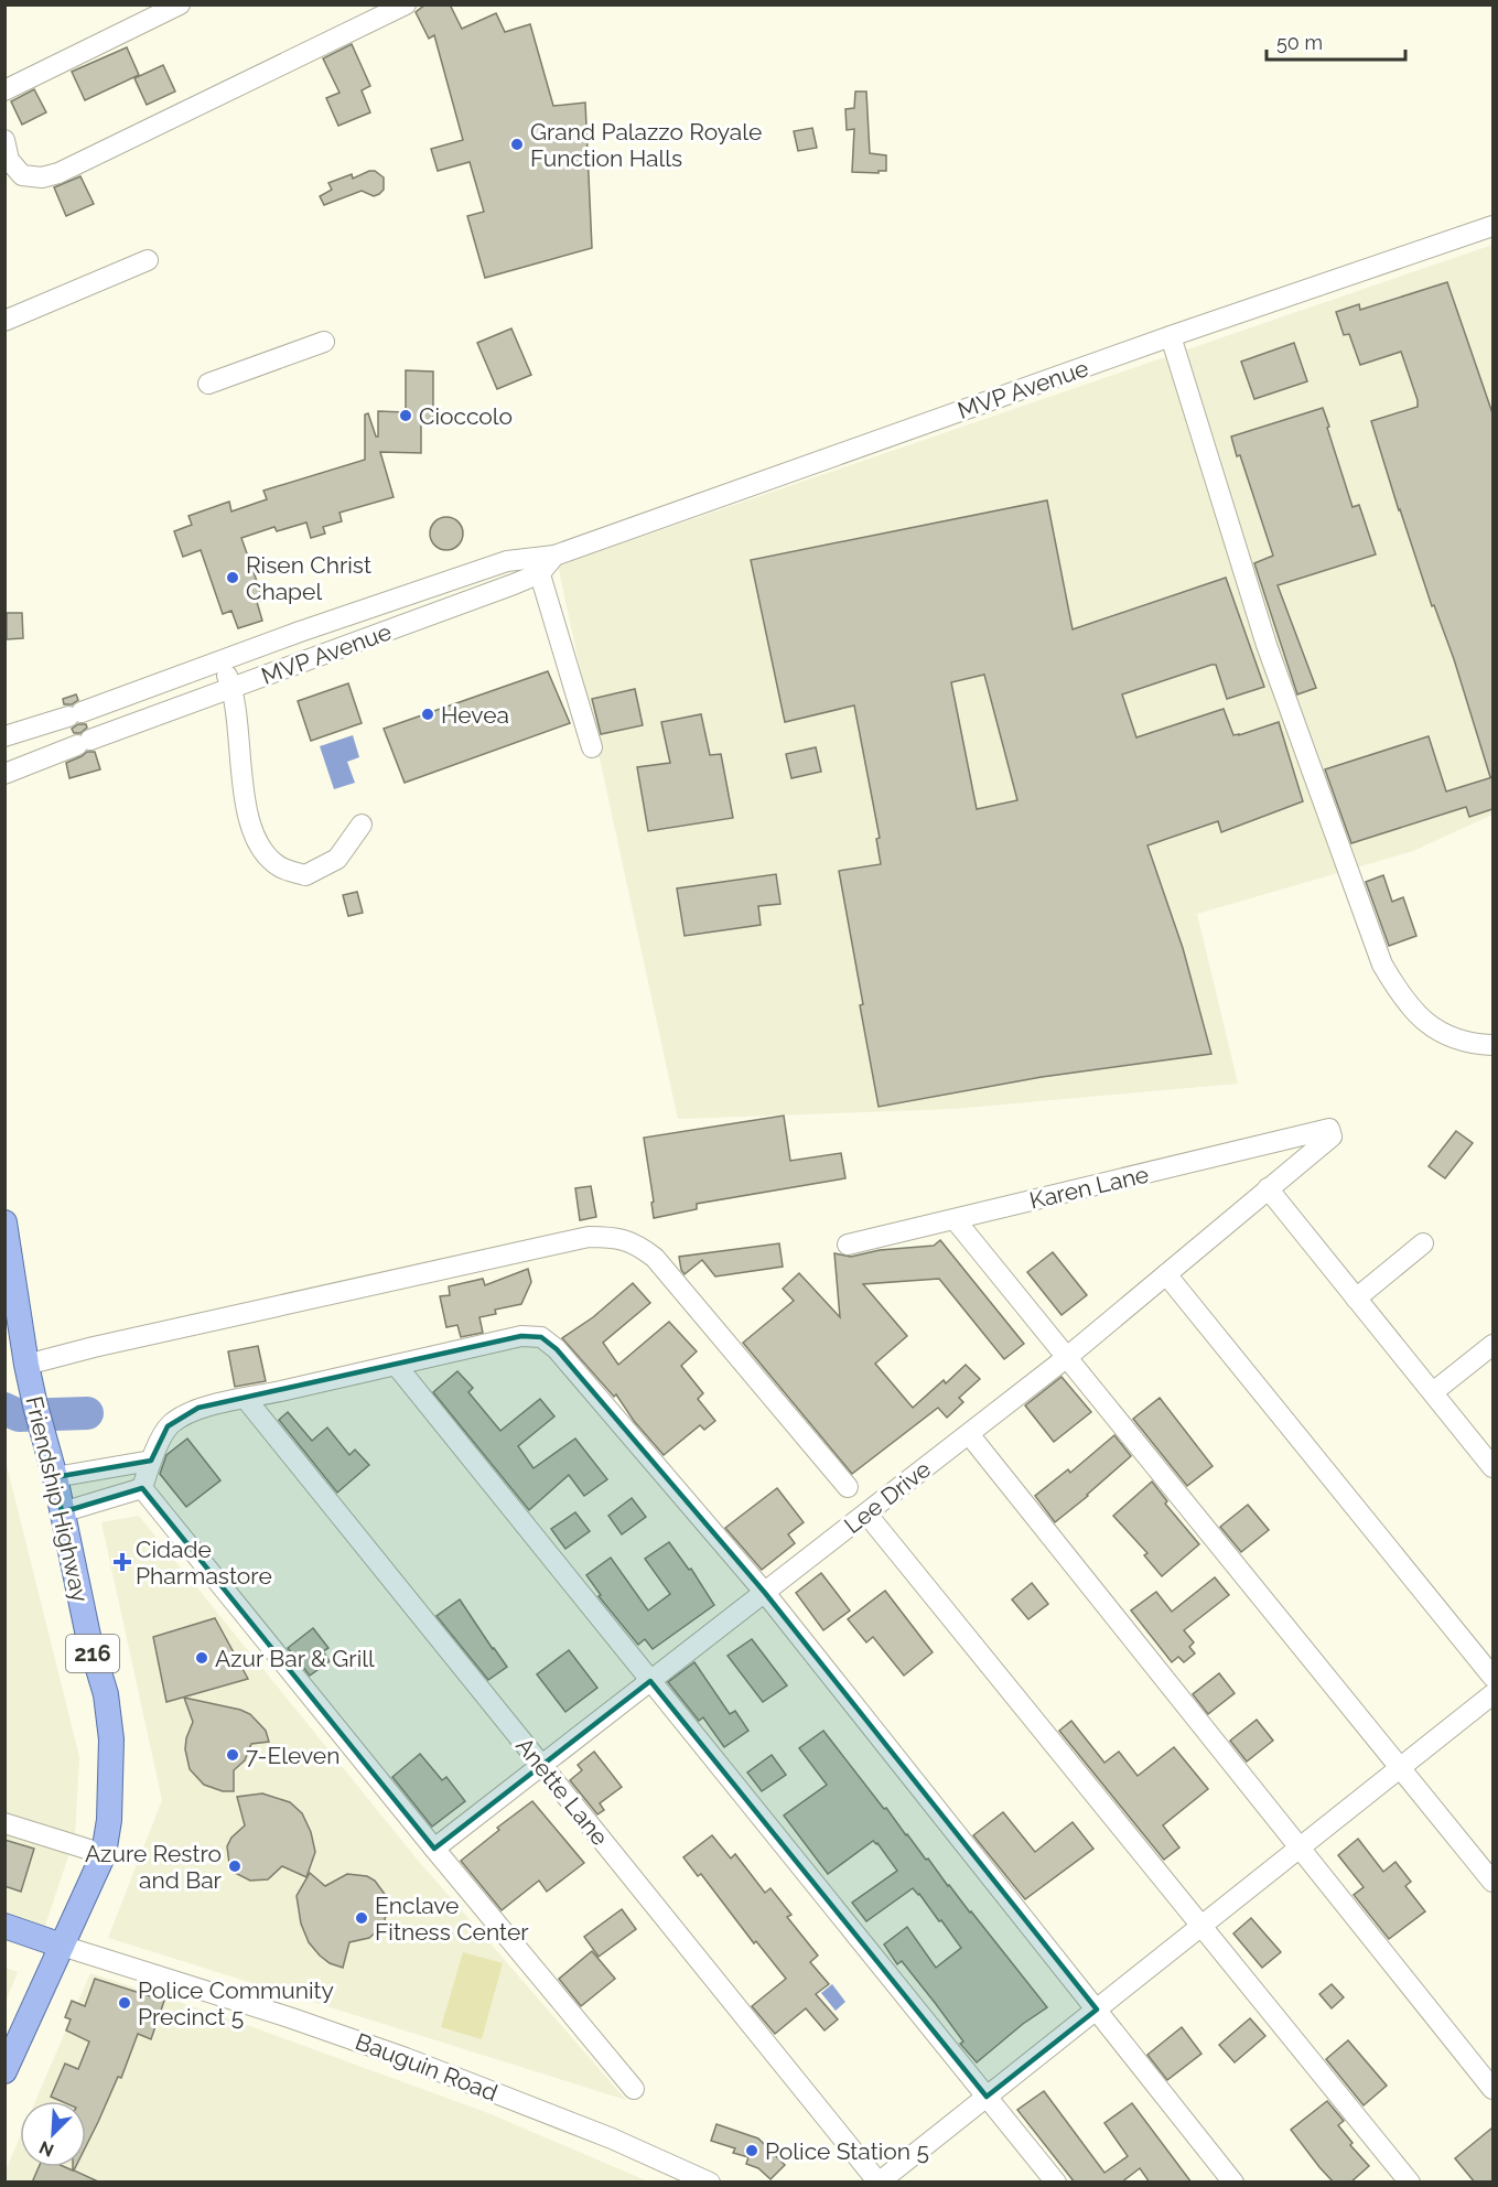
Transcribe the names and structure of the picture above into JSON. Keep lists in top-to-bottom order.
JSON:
{
  "streets": {
    "main road": ["Friendship Highway", "216"],
    "street": [
      "MVP Avenue",
      "Karen Lane",
      "Lee Drive",
      "Anette Lane",
      "Bauguin Road"
    ]
  },
  "crossings": [
    ["Karen Lane", "Lee Drive"],
    ["Lee Drive", "Anette Lane"],
    ["Friendship Highway", "Bauguin Road"]
  ],
  "places": {
    "other": [
      "Grand Palazzo Royale Function Halls",
      "Cioccolo",
      "Risen Christ Chapel",
      "Hevea",
      "Azur Bar & Grill",
      "7-Eleven",
      "Azure Restro and Bar",
      "Enclave Fitness Center",
      "Police Community Precinct 5",
      "Police Station 5"
    ],
    "health": ["Cidade Pharmastore"]
  },
  "scale_bar": "50 m",
  "north": "bottom left"
}
